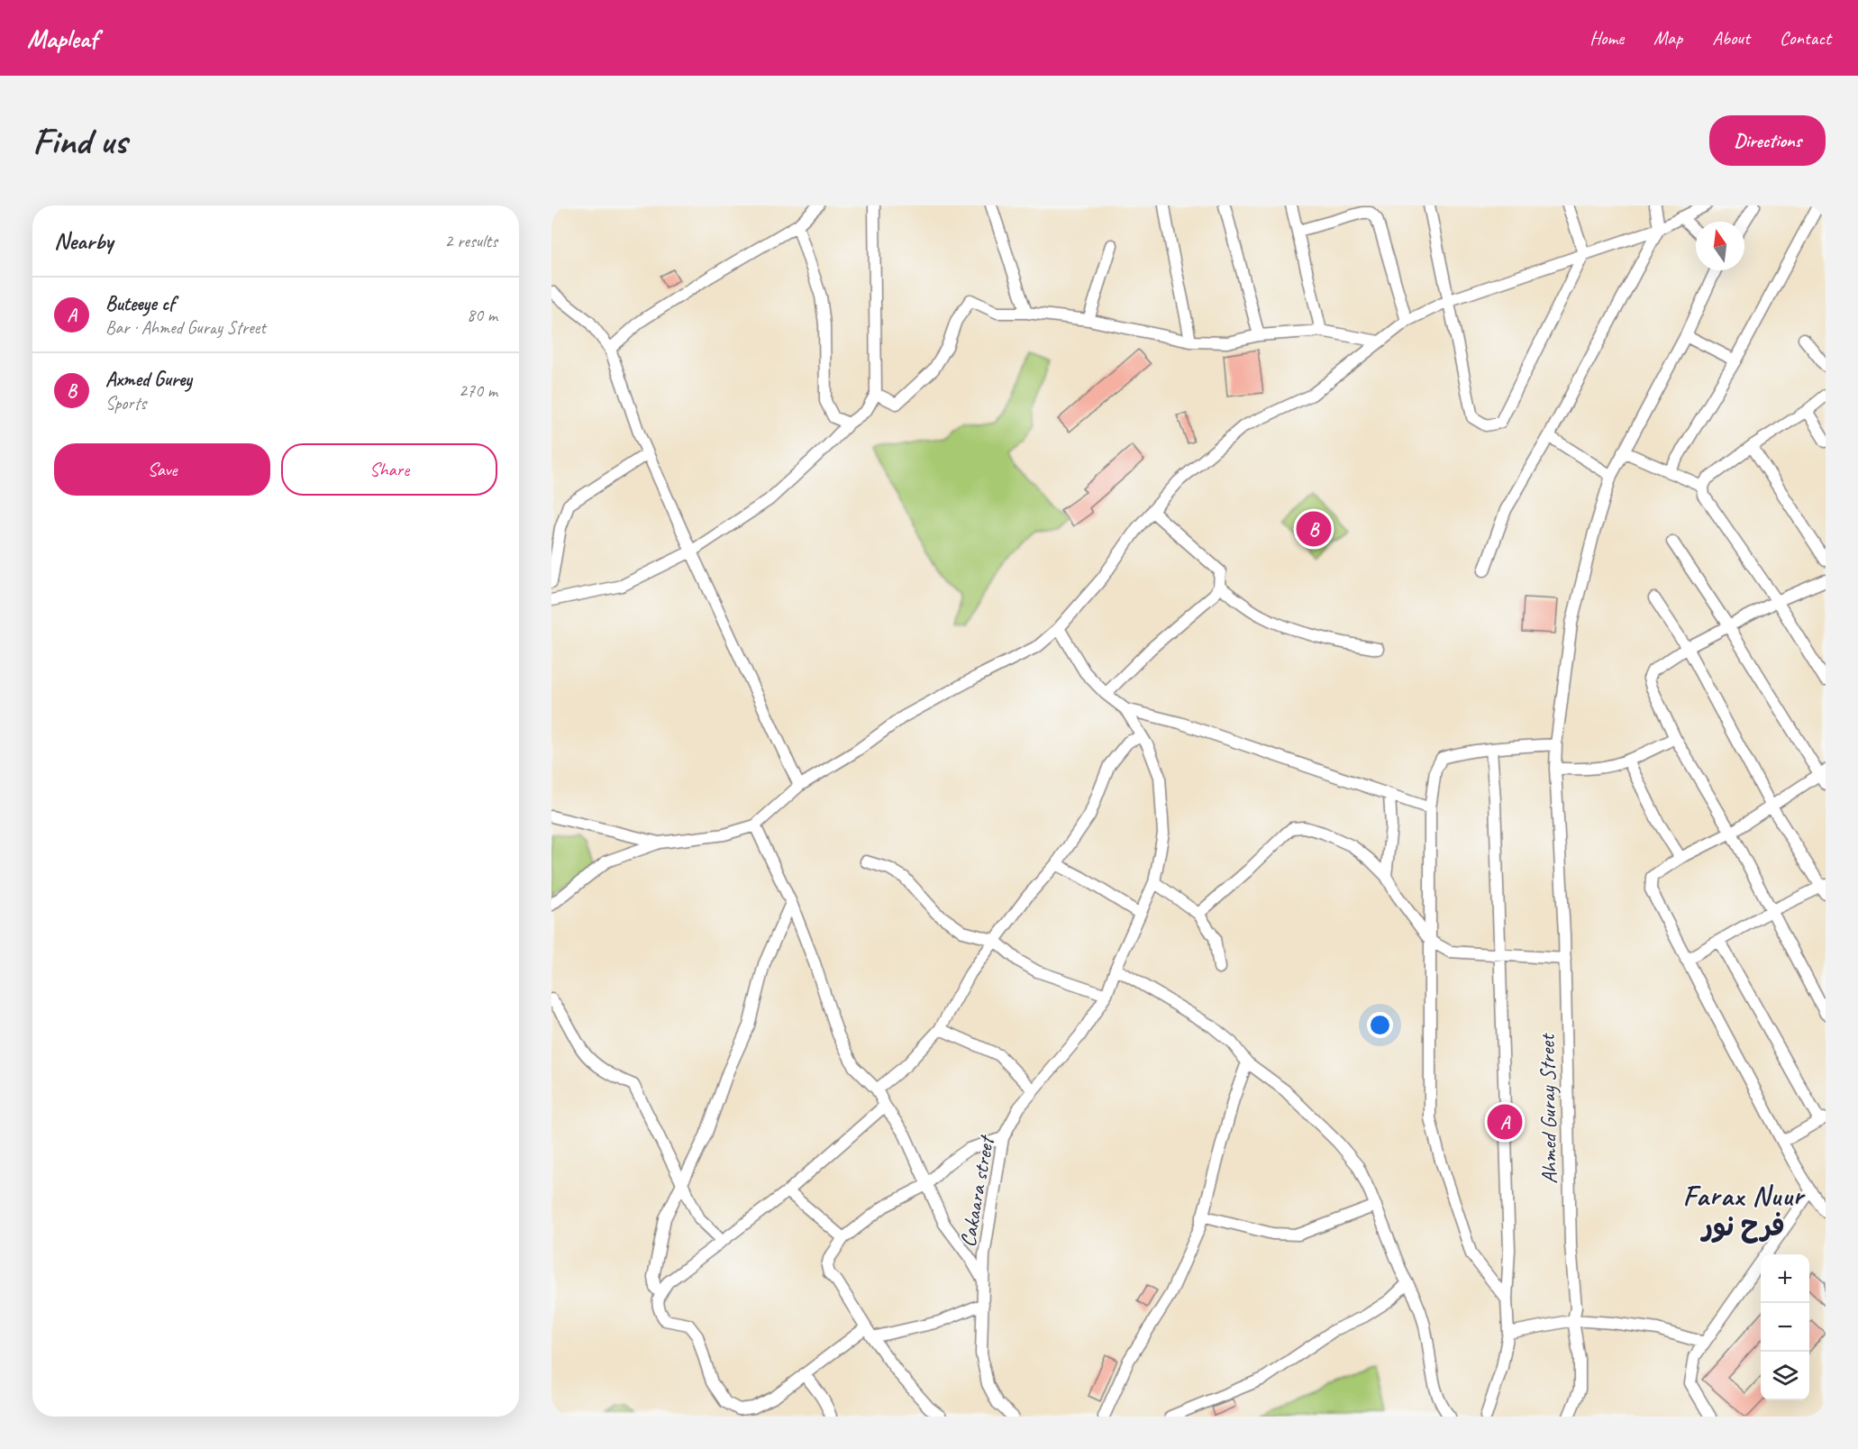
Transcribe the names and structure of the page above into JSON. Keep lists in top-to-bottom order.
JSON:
{
  "streets": {
    "street": ["Ahmed Guray Street", "Cakaara street"]
  },
  "districts": ["Farax Nuur فرح نور"],
  "north": "top",
  "page": {
    "header": "Mapleaf",
    "nav": [
      "Home",
      "Map",
      "About",
      "Contact"
    ],
    "buttons": [
      "Directions",
      ["Save", "Share"]
    ],
    "title": "Find us",
    "heading": ["Nearby", "2 results"],
    "list": [
      {
        "mark": "A",
        "name": "Buteeye cf",
        "note": "Bar · Ahmed Guray Street",
        "value": "80 m"
      },
      {
        "mark": "B",
        "name": "Axmed Gurey",
        "note": "Sports",
        "value": "270 m"
      }
    ],
    "pins": ["B", "A"],
    "map_buttons": ["+", "−"]
  }
}
